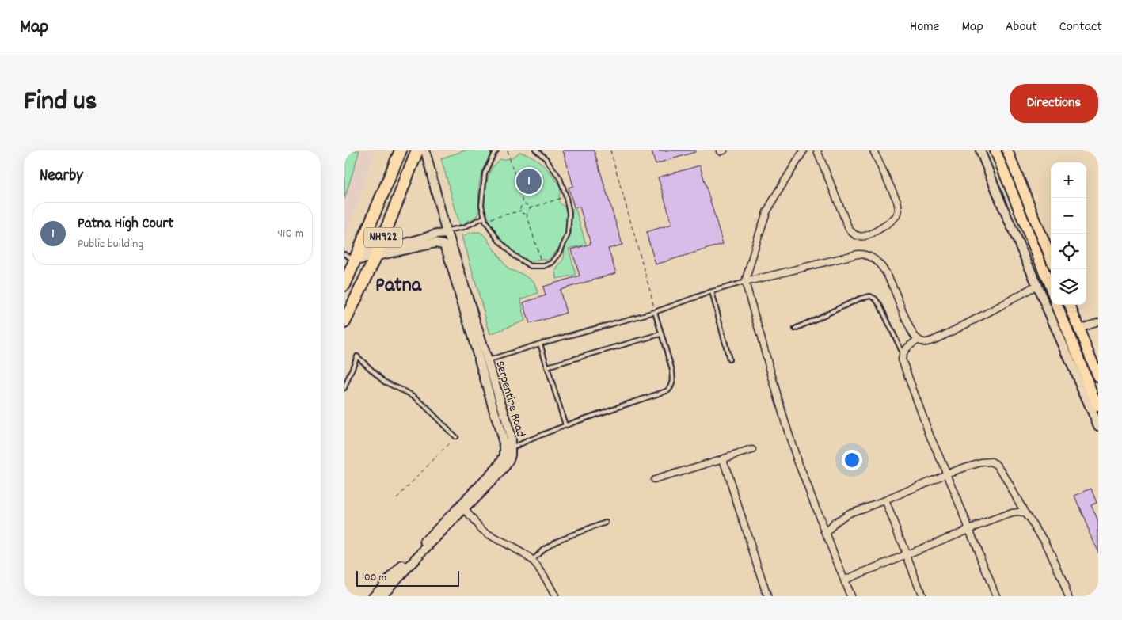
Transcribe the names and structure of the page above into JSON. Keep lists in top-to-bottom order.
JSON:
{
  "streets": {
    "highway": ["NH922"],
    "street": ["Serpentine Road"]
  },
  "districts": ["Patna"],
  "scale_bar": "100 m",
  "page": {
    "header": "Map",
    "nav": [
      "Home",
      "Map",
      "About",
      "Contact"
    ],
    "title": "Find us",
    "buttons": "Directions",
    "heading": "Nearby",
    "map_buttons": ["+", "−"],
    "pins": "1",
    "list": [
      {
        "mark": "1",
        "name": "Patna High Court",
        "note": "Public building",
        "value": "410 m"
      }
    ],
    "scale": "100 m"
  }
}
